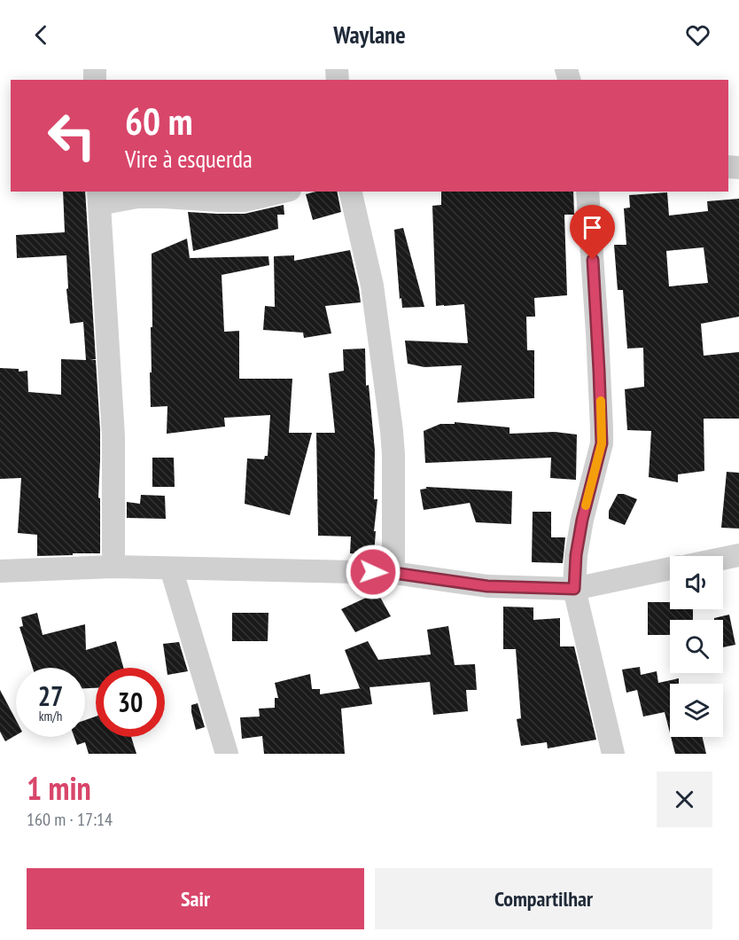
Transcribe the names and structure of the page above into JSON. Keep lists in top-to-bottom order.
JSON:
{
  "page": {
    "header": "Waylane",
    "turn": ["60 m", "Vire à esquerda"],
    "speed": "27 km/h",
    "limit": "30",
    "heading": ["1 min", "160 m · 17:14"],
    "buttons": ["Sair", "Compartilhar"]
  }
}
